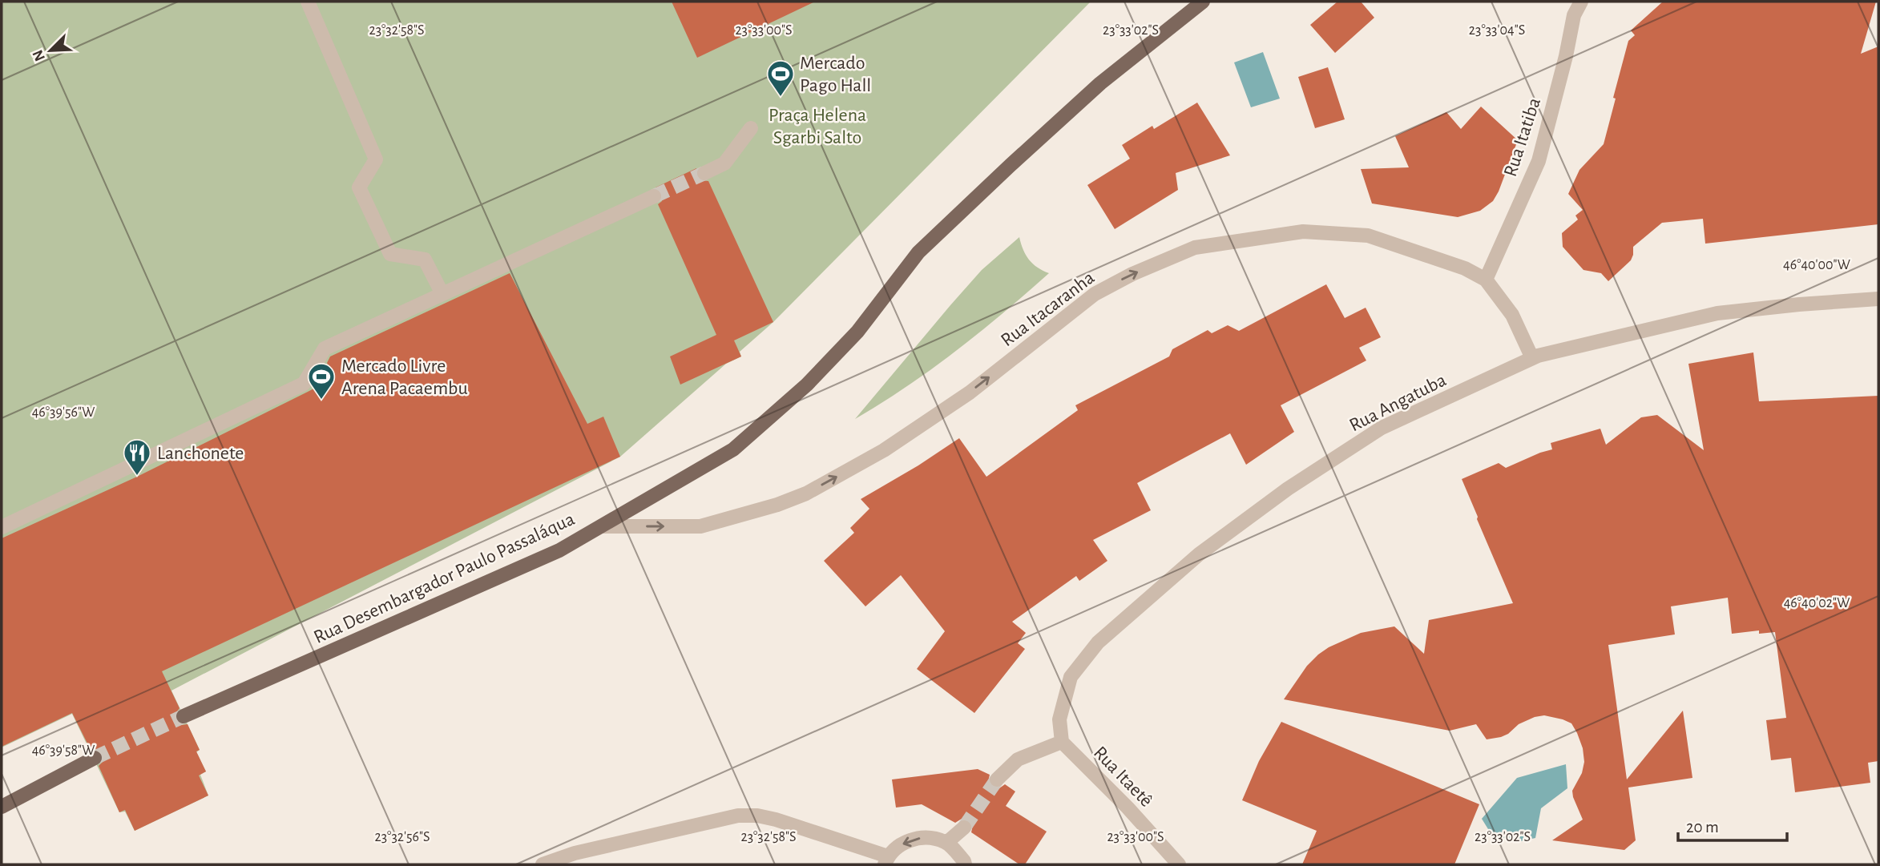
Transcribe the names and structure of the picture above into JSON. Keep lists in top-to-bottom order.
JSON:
{
  "streets": {
    "main road": ["Rua Desembargador Paulo Passaláqua"],
    "street": [
      "Rua Itatiba",
      "Rua Itacaranha",
      "Rua Angatuba",
      "Rua Itaetê"
    ]
  },
  "crossings": [
    ["Rua Itatiba", "Rua Itacaranha"],
    ["Rua Itacaranha", "Rua Angatuba"],
    ["Rua Itacaranha", "Rua Desembargador Paulo Passaláqua"],
    ["Rua Angatuba", "Rua Itaetê"]
  ],
  "one_way": ["Rua Itacaranha"],
  "parks": ["Praça Helena Sgarbi Salto"],
  "places": {
    "sports": ["Mercado Pago Hall", "Mercado Livre Arena Pacaembu"],
    "restaurant": ["Lanchonete"]
  },
  "scale_bar": "20 m",
  "north": "bottom left",
  "coordinates": [
    "23°32'58\"S",
    "23°33'00\"S",
    "23°33'02\"S",
    "23°33'04\"S",
    "46°40'00\"W",
    "46°39'56\"W",
    "46°40'02\"W",
    "46°39'58\"W",
    "23°32'56\"S"
  ]
}
